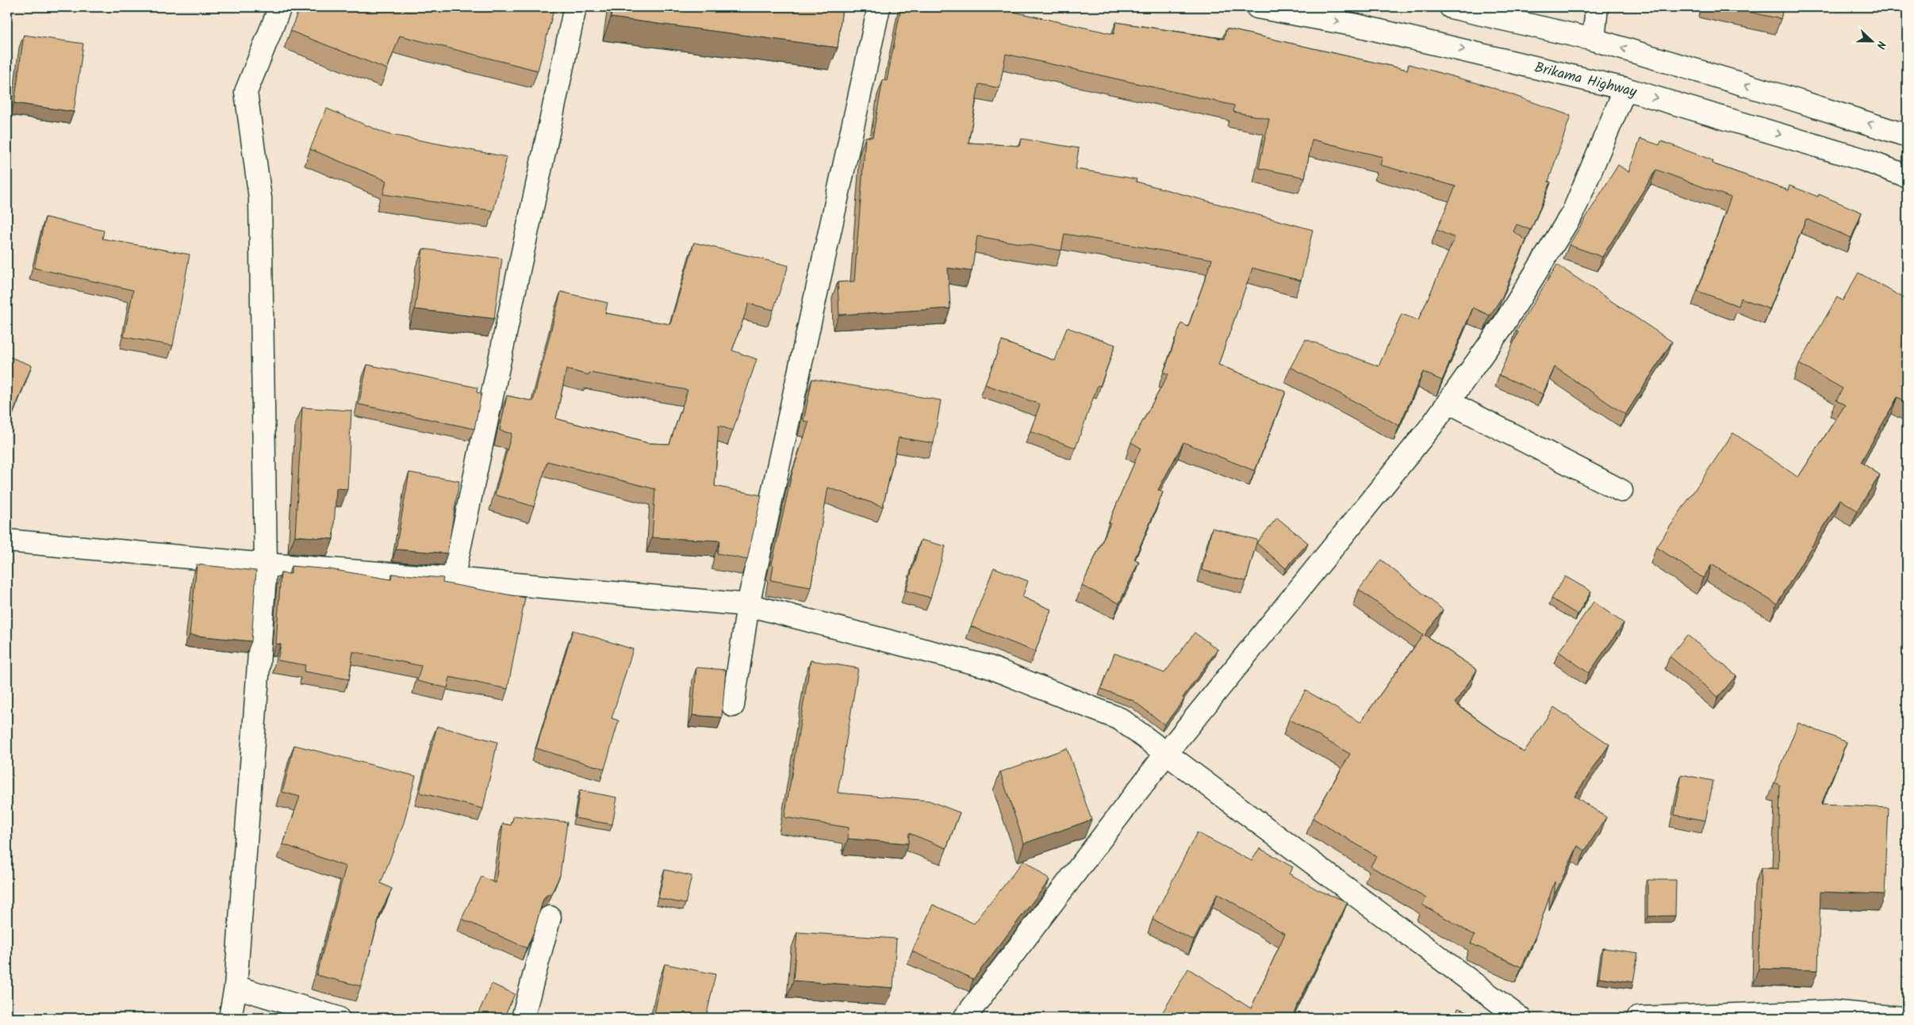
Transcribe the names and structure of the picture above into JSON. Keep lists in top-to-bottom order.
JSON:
{
  "streets": {
    "main road": ["Brikama Highway"]
  },
  "north": "right"
}
